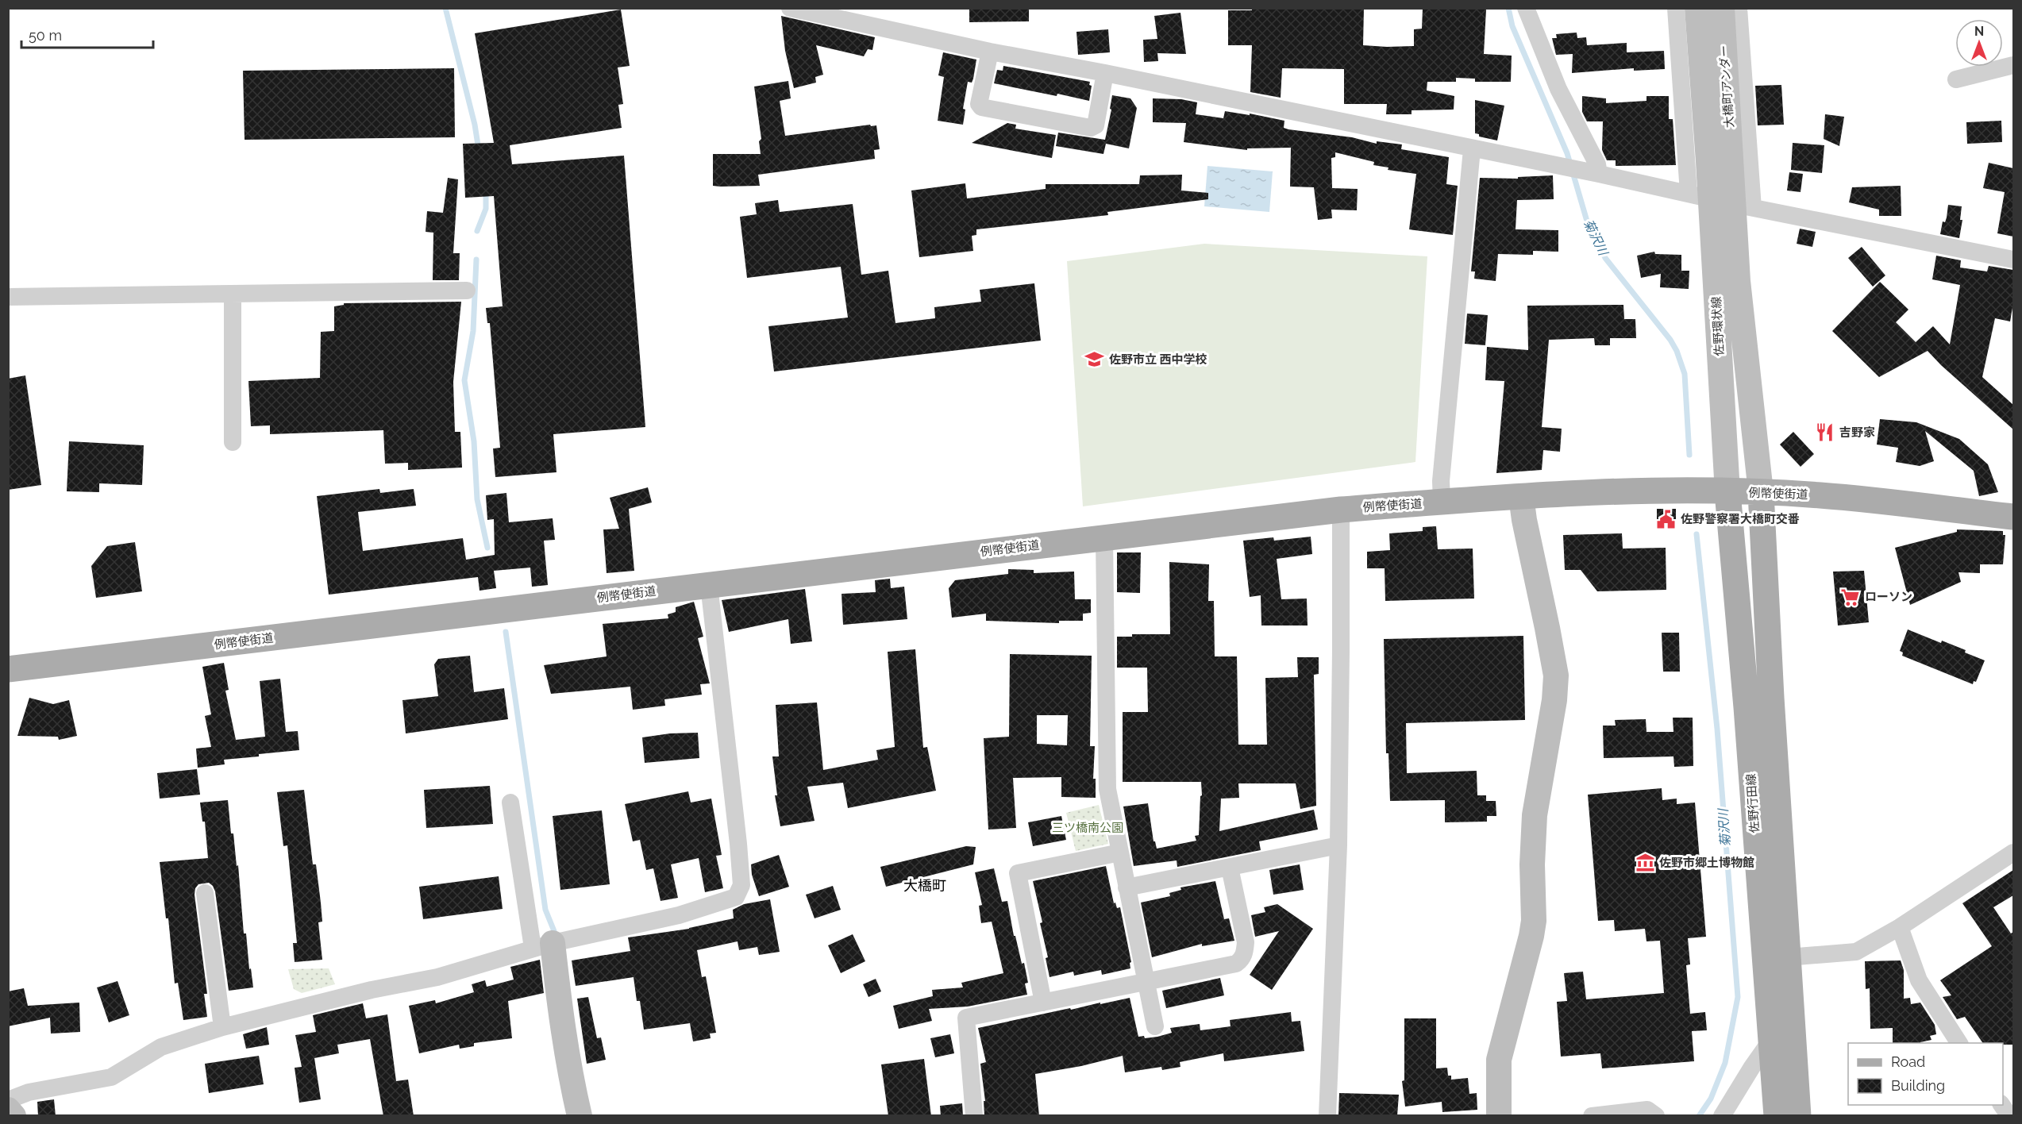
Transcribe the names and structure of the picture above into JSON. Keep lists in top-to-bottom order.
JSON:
{
  "streets": {
    "main road": [
      "大橋町アンダー",
      "佐野環状線",
      "例幣使街道",
      "佐野行田線"
    ]
  },
  "crossings": [
    ["大橋町アンダー", "佐野環状線"],
    ["佐野環状線", "例幣使街道"],
    ["佐野環状線", "佐野行田線"],
    ["例幣使街道", "佐野行田線"]
  ],
  "districts": ["大橋町"],
  "water": ["菊沢川"],
  "parks": ["三ツ橋南公園"],
  "places": {
    "school or university": ["佐野市立 西中学校"],
    "restaurant": ["吉野家"],
    "public building": ["佐野警察署大橋町交番"],
    "supermarket": ["ローソン"],
    "museum": ["佐野市郷土博物館"]
  },
  "legend": ["Road", "Building"],
  "scale_bar": "50 m",
  "north": "top"
}
